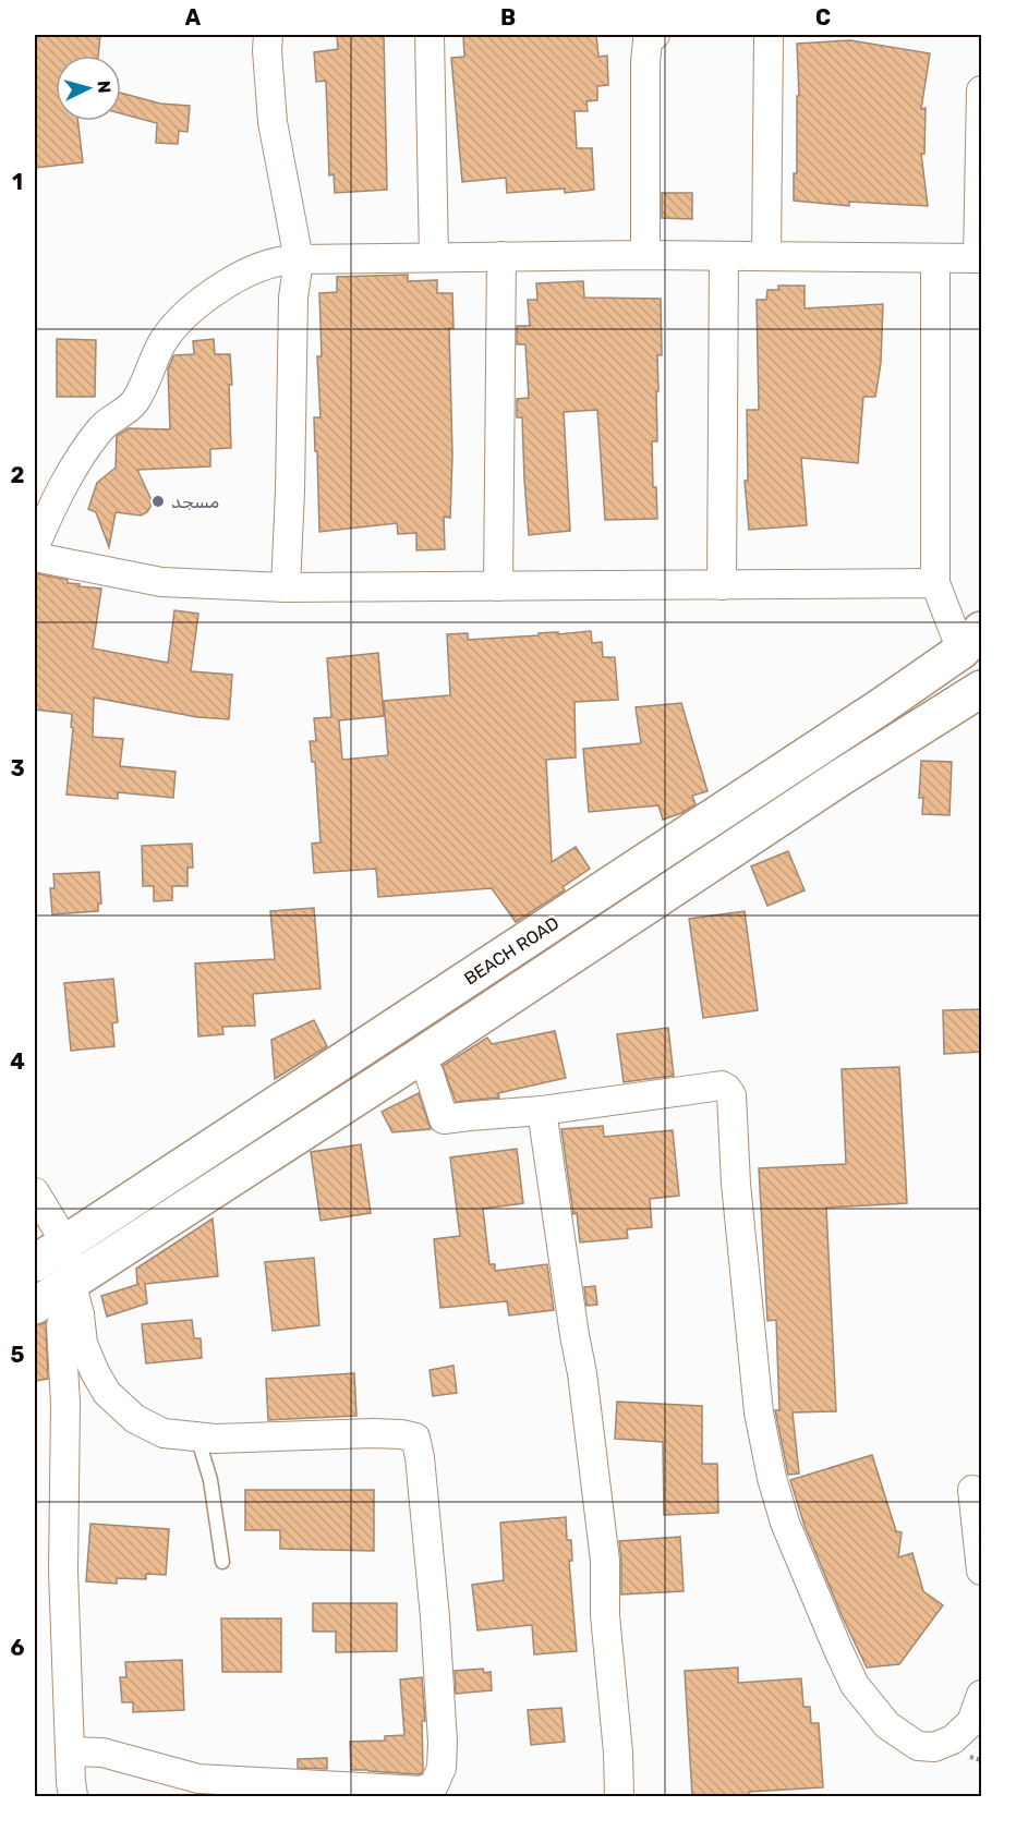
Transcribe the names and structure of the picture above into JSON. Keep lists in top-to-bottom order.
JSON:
{
  "streets": {
    "highway": ["BEACH ROAD"]
  },
  "places": ["مسجد"],
  "north": "right",
  "grid": {
    "columns": ["A", "B", "C"],
    "rows": [
      "1",
      "2",
      "3",
      "4",
      "5",
      "6"
    ]
  }
}
